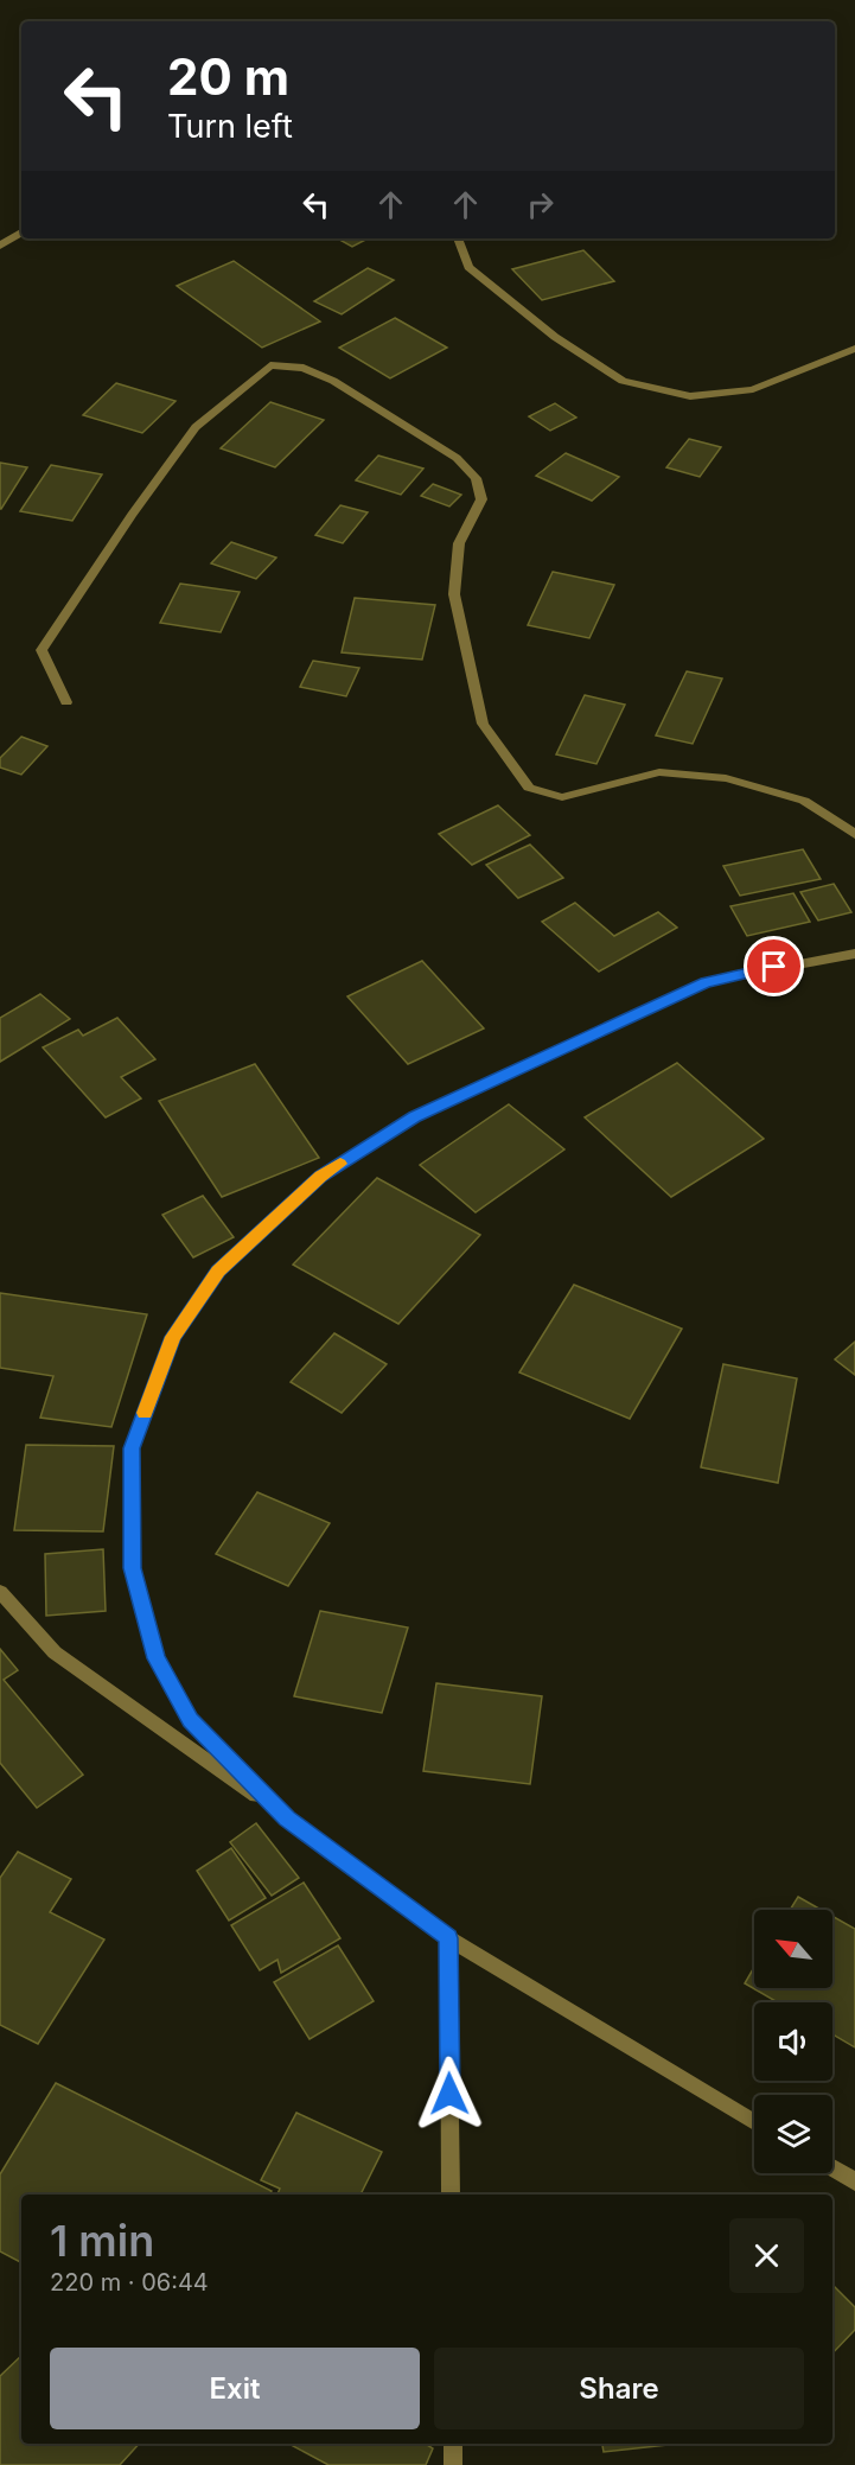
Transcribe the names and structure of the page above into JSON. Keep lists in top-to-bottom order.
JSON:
{
  "north": "top left",
  "page": {
    "turn": ["20 m", "Turn left"],
    "heading": ["1 min", "220 m · 06:44"],
    "buttons": ["Exit", "Share"]
  }
}
